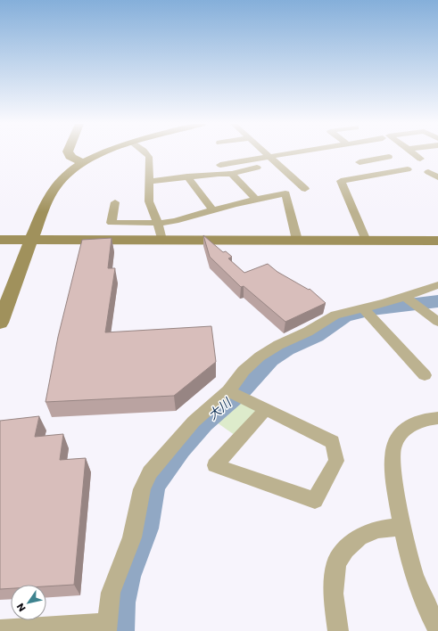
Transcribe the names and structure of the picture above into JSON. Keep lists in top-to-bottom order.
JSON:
{
  "water": ["大川"],
  "north": "bottom left"
}
